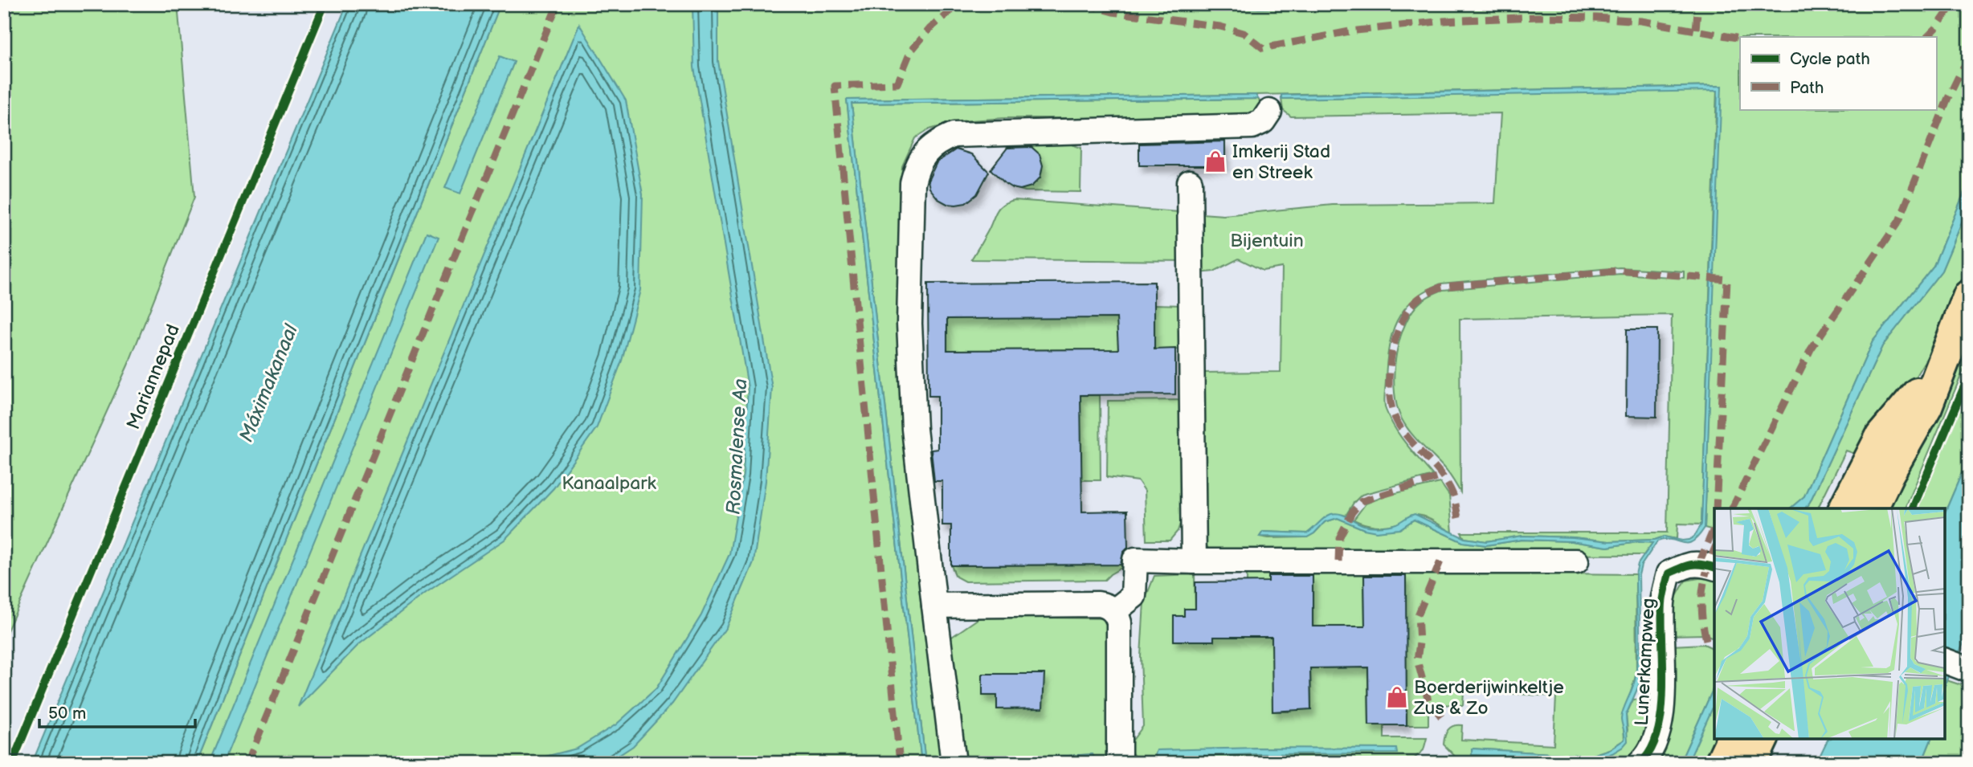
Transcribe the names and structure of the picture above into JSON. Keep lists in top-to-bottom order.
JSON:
{
  "streets": {
    "street": ["Lunerkampweg"],
    "cycle path": ["Mariannepad"]
  },
  "water": ["Máximakanaal", "Rosmalense Aa"],
  "parks": ["Bijentuin", "Kanaalpark"],
  "places": {
    "shop": ["Imkerij Stad en Streek", "Boerderijwinkeltje Zus & Zo"]
  },
  "legend": ["Cycle path", "Path"],
  "scale_bar": "50 m"
}
